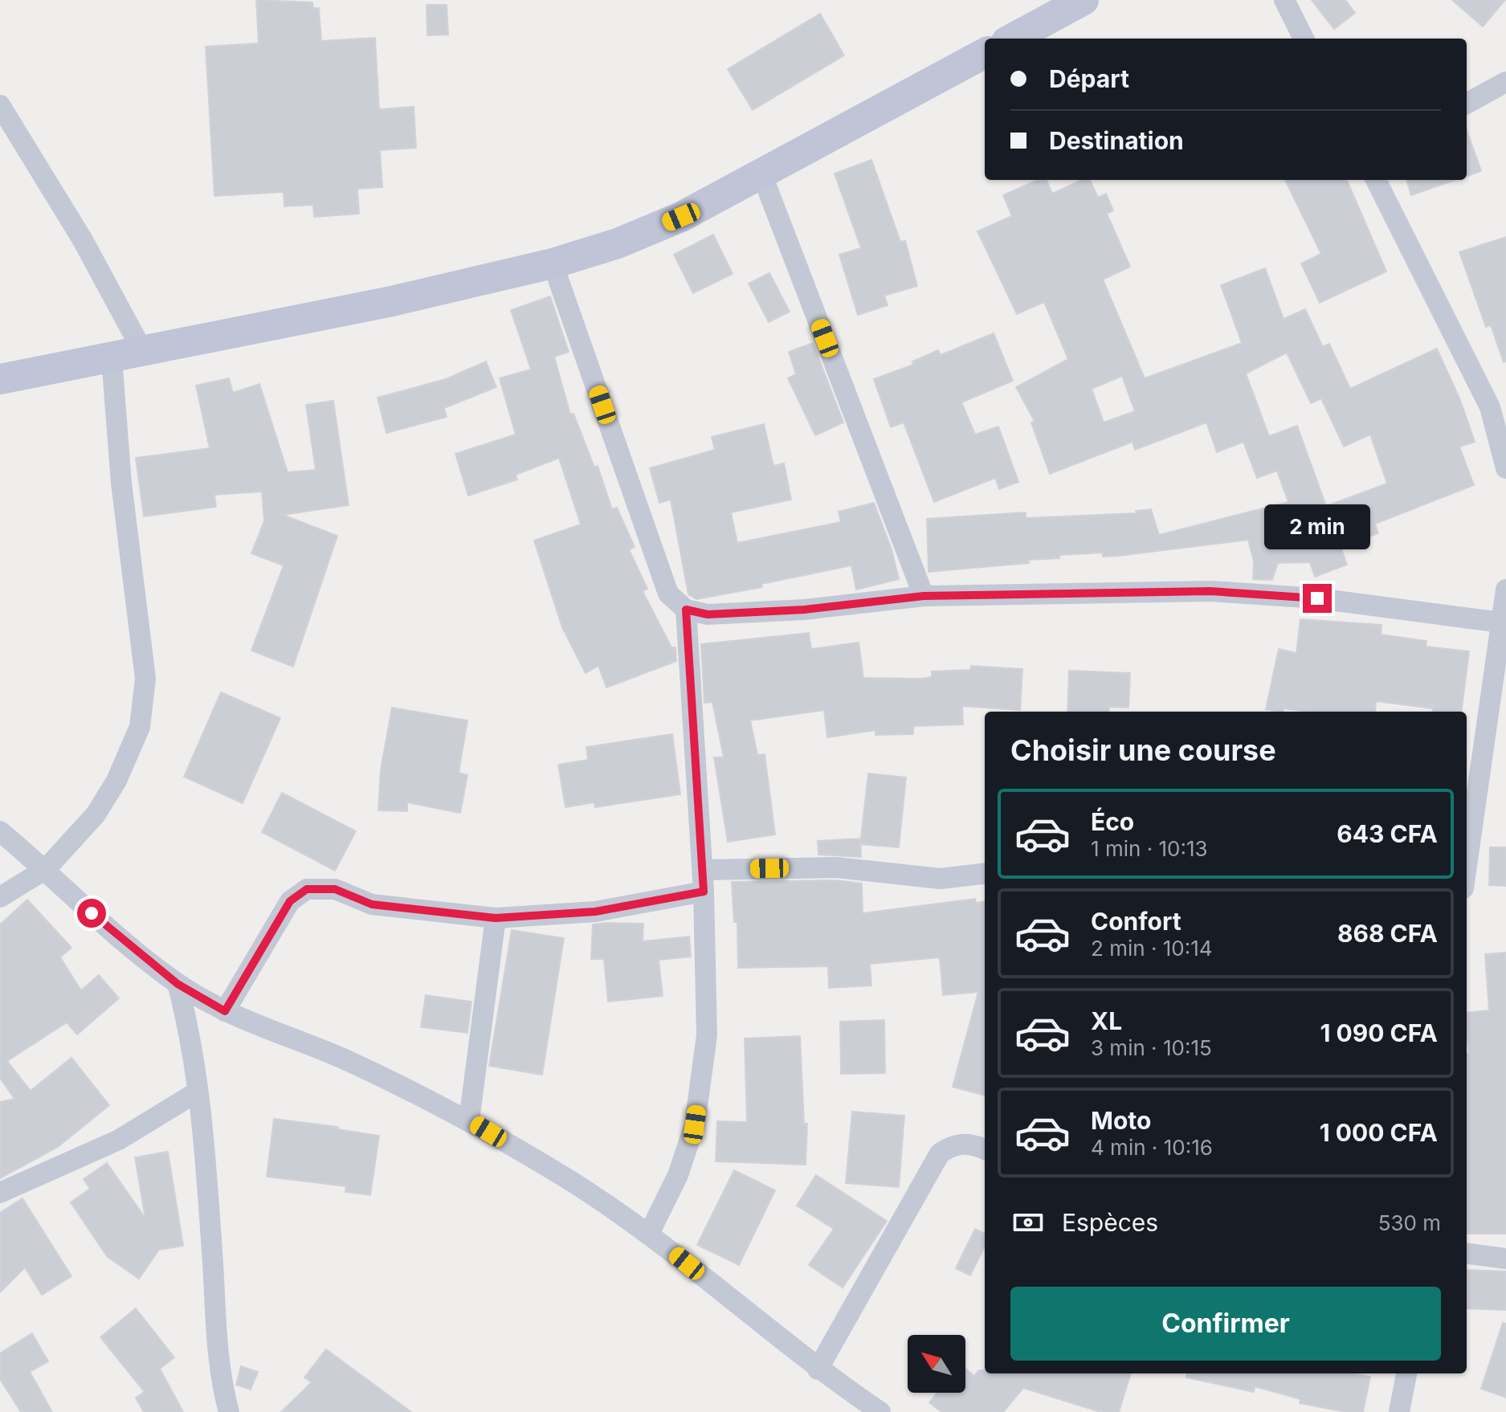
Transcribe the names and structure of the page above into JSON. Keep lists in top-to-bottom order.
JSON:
{
  "north": "top left",
  "page": {
    "banner": ["Départ", "Destination"],
    "bubble": "2 min",
    "heading": "Choisir une course",
    "list": [
      {
        "name": "Éco",
        "note": "1 min · 10:13",
        "value": "643 CFA"
      },
      {
        "name": "Confort",
        "note": "2 min · 10:14",
        "value": "868 CFA"
      },
      {
        "name": "XL",
        "note": "3 min · 10:15",
        "value": "1 090 CFA"
      },
      {
        "name": "Moto",
        "note": "4 min · 10:16",
        "value": "1 000 CFA"
      }
    ],
    "pay": ["Espèces", "530 m"],
    "buttons": "Confirmer"
  }
}
